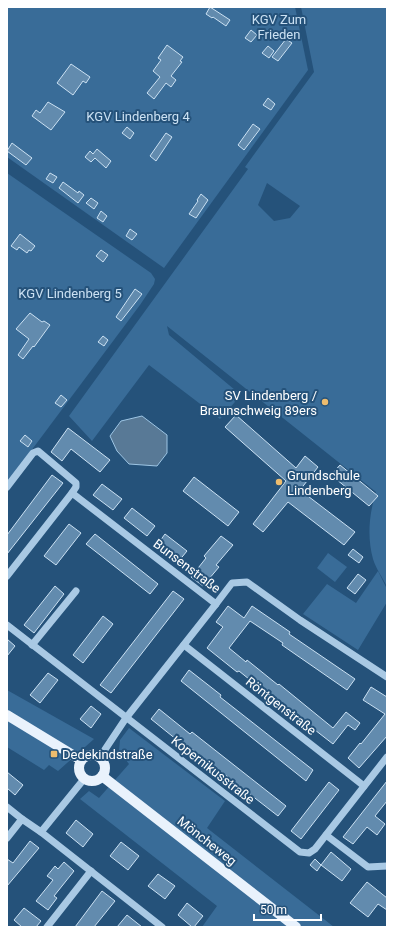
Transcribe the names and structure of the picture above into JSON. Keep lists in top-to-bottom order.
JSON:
{
  "streets": {
    "main road": ["Möncheweg"],
    "street": ["Bunsenstraße", "Röntgenstraße", "Kopernikusstraße"]
  },
  "crossings": [
    ["Röntgenstraße", "Kopernikusstraße"]
  ],
  "parks": ["KGV Zum Frieden", "KGV Lindenberg 4", "KGV Lindenberg 5"],
  "places": {
    "other": ["SV Lindenberg / Braunschweig 89ers", "Grundschule Lindenberg"],
    "transit": ["Dedekindstraße"]
  },
  "scale_bar": "50 m"
}
